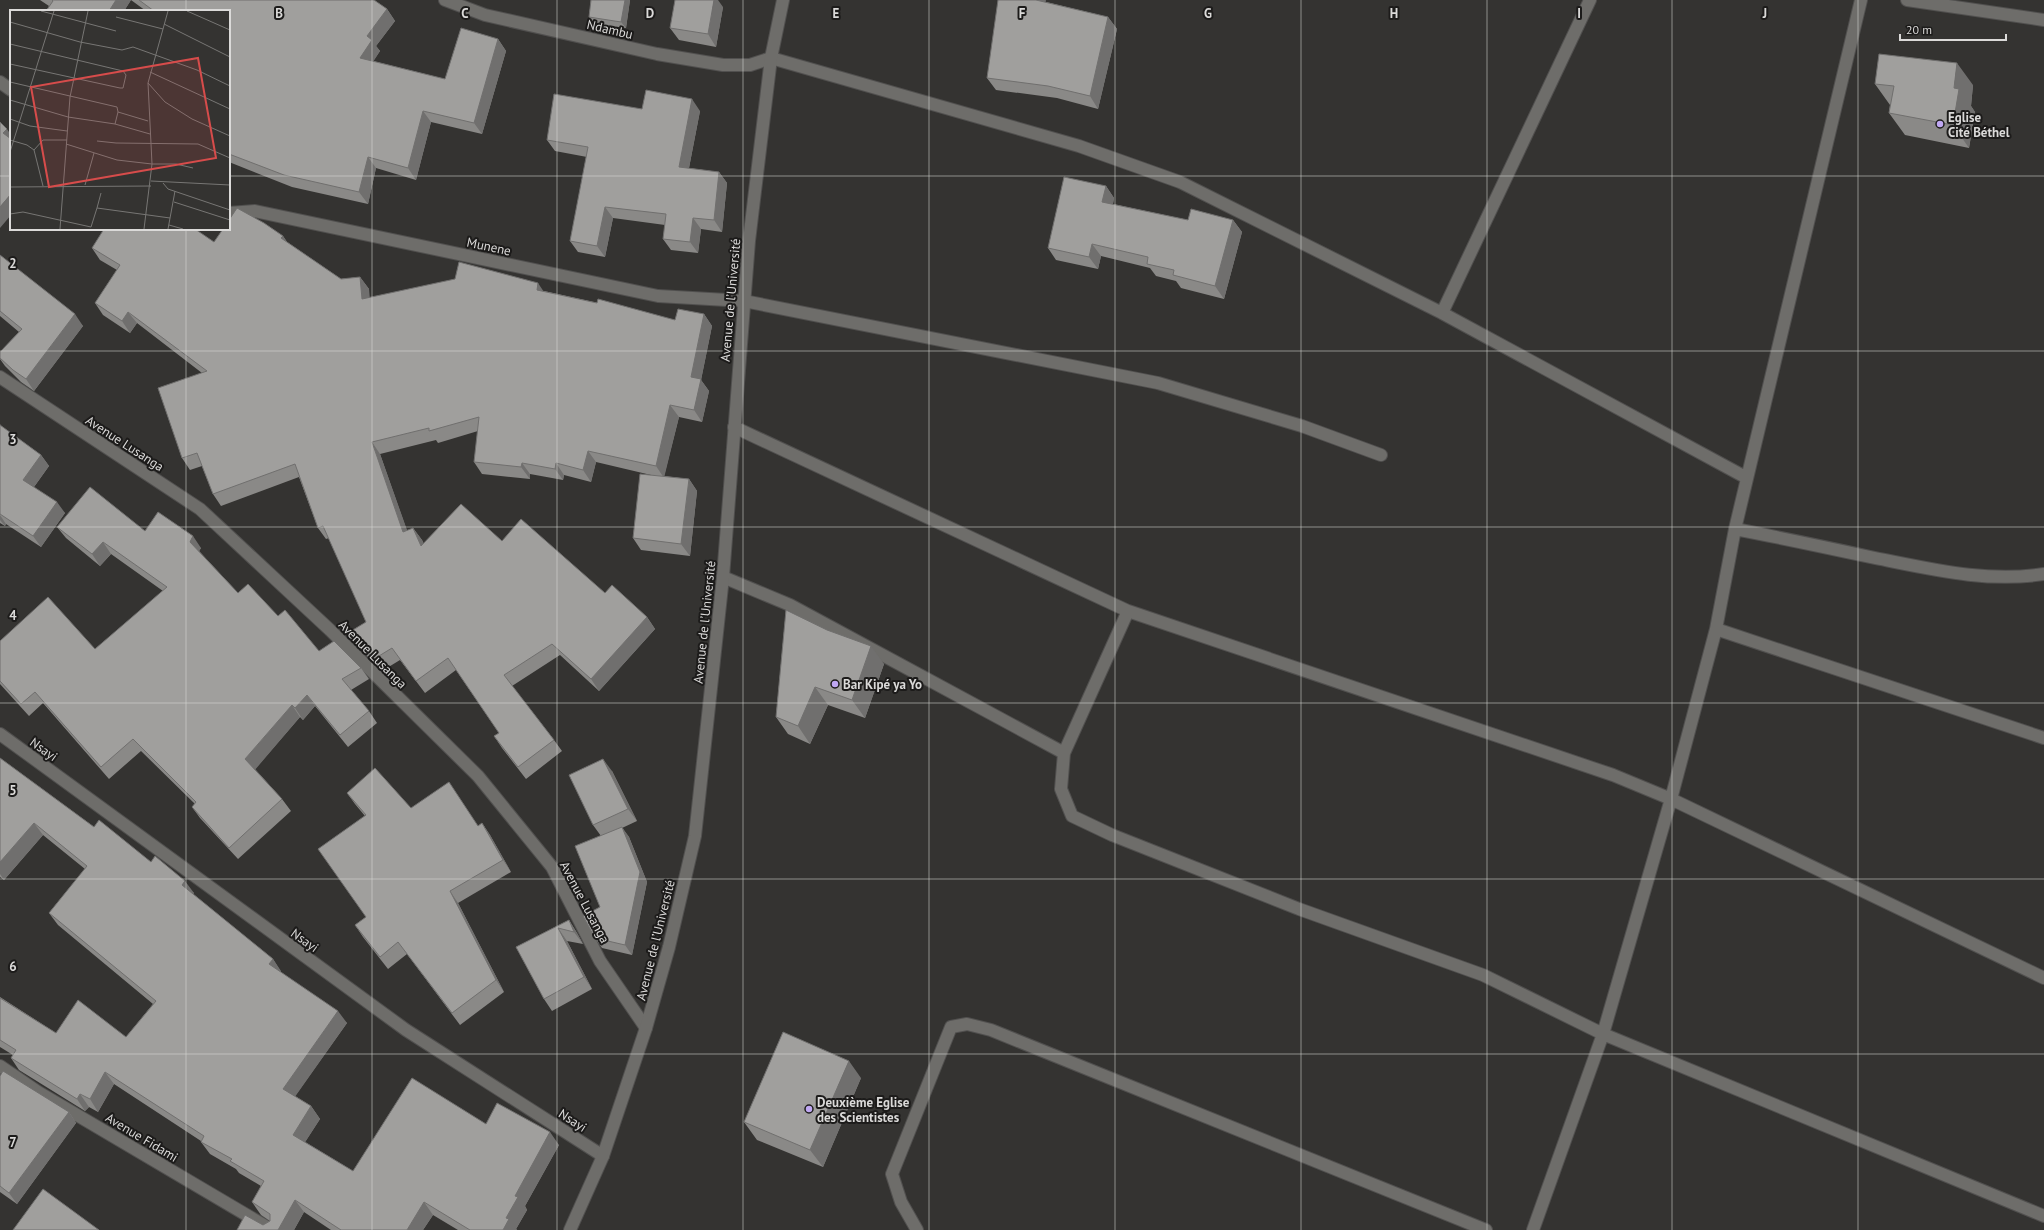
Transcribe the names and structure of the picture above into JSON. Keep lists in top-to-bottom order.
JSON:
{
  "streets": {
    "street": [
      "Ndambu",
      "Munene",
      "Avenue de l’Université",
      "Avenue Lusanga",
      "Nsayi",
      "Avenue Fidami"
    ]
  },
  "crossings": [
    ["Ndambu", "Avenue de l’Université"],
    ["Munene", "Avenue de l’Université"],
    ["Avenue de l’Université", "Avenue Lusanga"],
    ["Avenue de l’Université", "Nsayi"]
  ],
  "places": ["Eglise Cité Béthel", "Bar Kipé ya Yo", "Deuxième Eglise des Scientistes"],
  "scale_bar": "20 m",
  "grid": {
    "columns": [
      "B",
      "C",
      "D",
      "E",
      "F",
      "G",
      "H",
      "I",
      "J"
    ],
    "rows": [
      "2",
      "3",
      "4",
      "5",
      "6",
      "7"
    ]
  }
}
